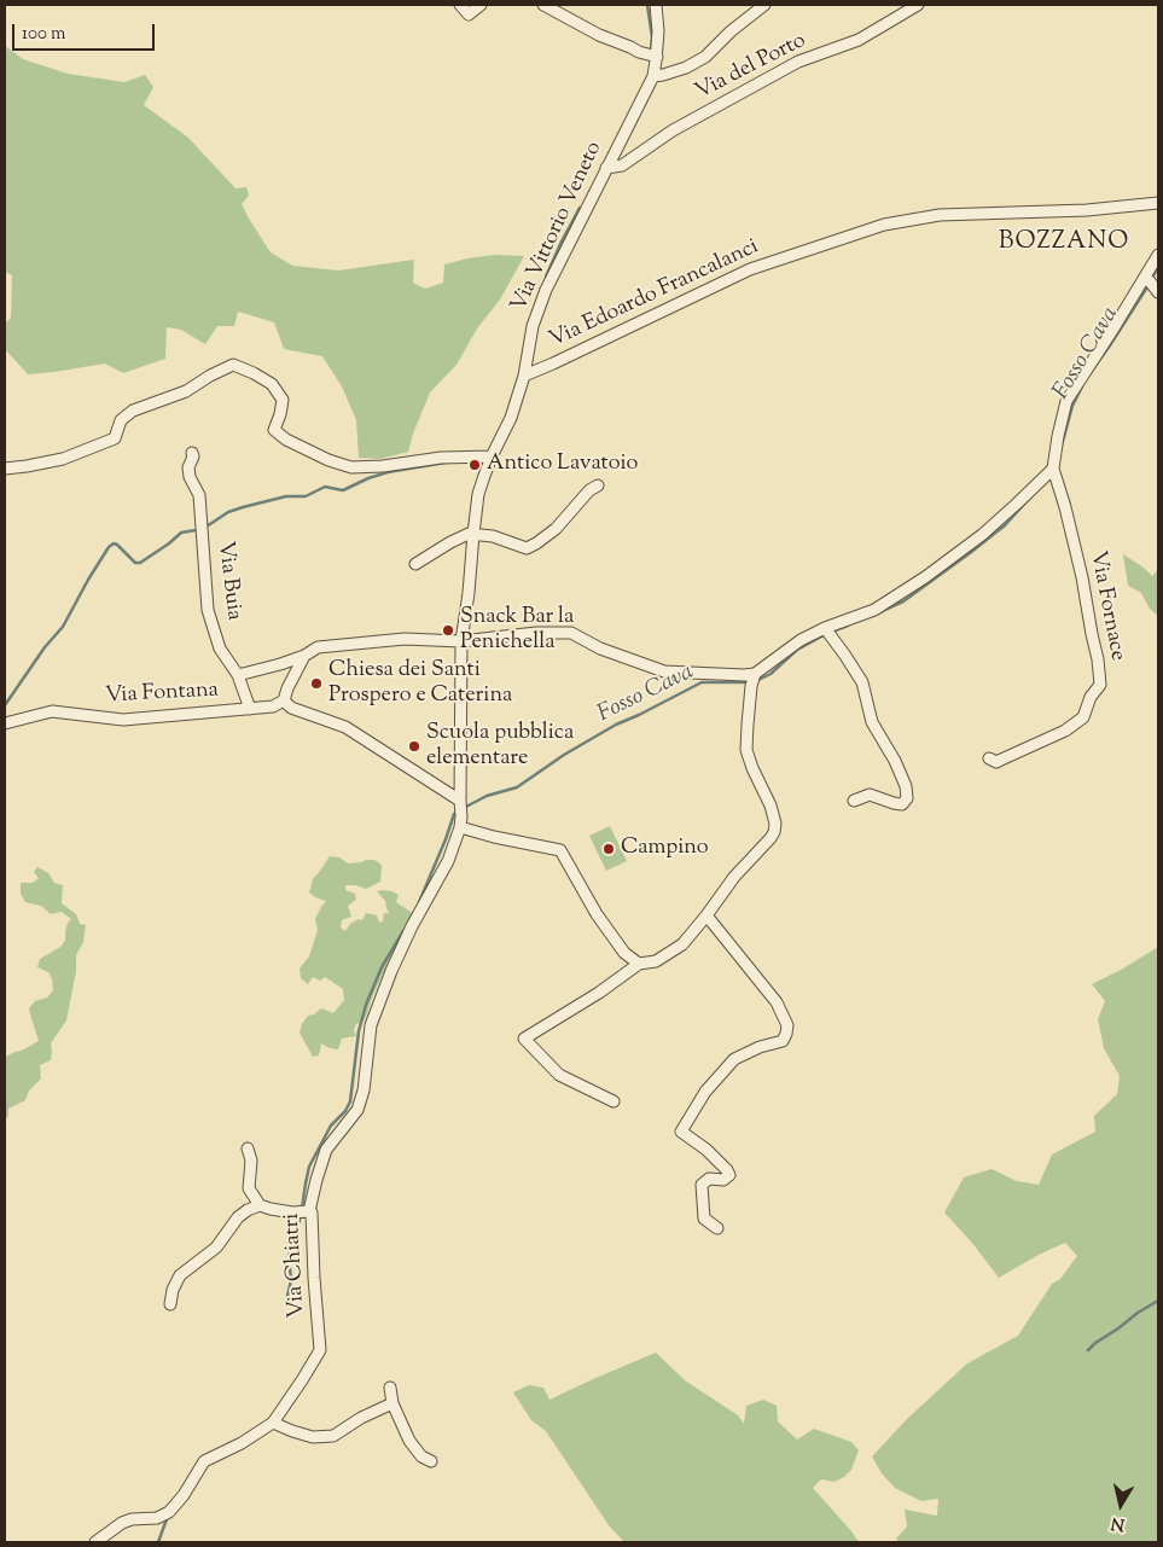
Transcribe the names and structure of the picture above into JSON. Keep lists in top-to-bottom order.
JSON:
{
  "streets": {
    "street": [
      "Via del Porto",
      "Via Vittorio Veneto",
      "Via Edoardo Francalanci",
      "Via Buia",
      "Via Fornace",
      "Via Fontana",
      "Via Chiatri"
    ]
  },
  "crossings": [
    ["Via del Porto", "Via Vittorio Veneto"],
    ["Via Vittorio Veneto", "Via Edoardo Francalanci"],
    ["Via Vittorio Veneto", "Via Fontana"],
    ["Via Vittorio Veneto", "Via Chiatri"],
    ["Via Buia", "Via Fontana"]
  ],
  "districts": ["BOZZANO"],
  "water": ["Fosso Cava"],
  "places": [
    "Antico Lavatoio",
    "Snack Bar la Penichella",
    "Chiesa dei Santi Prospero e Caterina",
    "Scuola pubblica elementare",
    "Campino"
  ],
  "scale_bar": "100 m",
  "north": "bottom"
}
